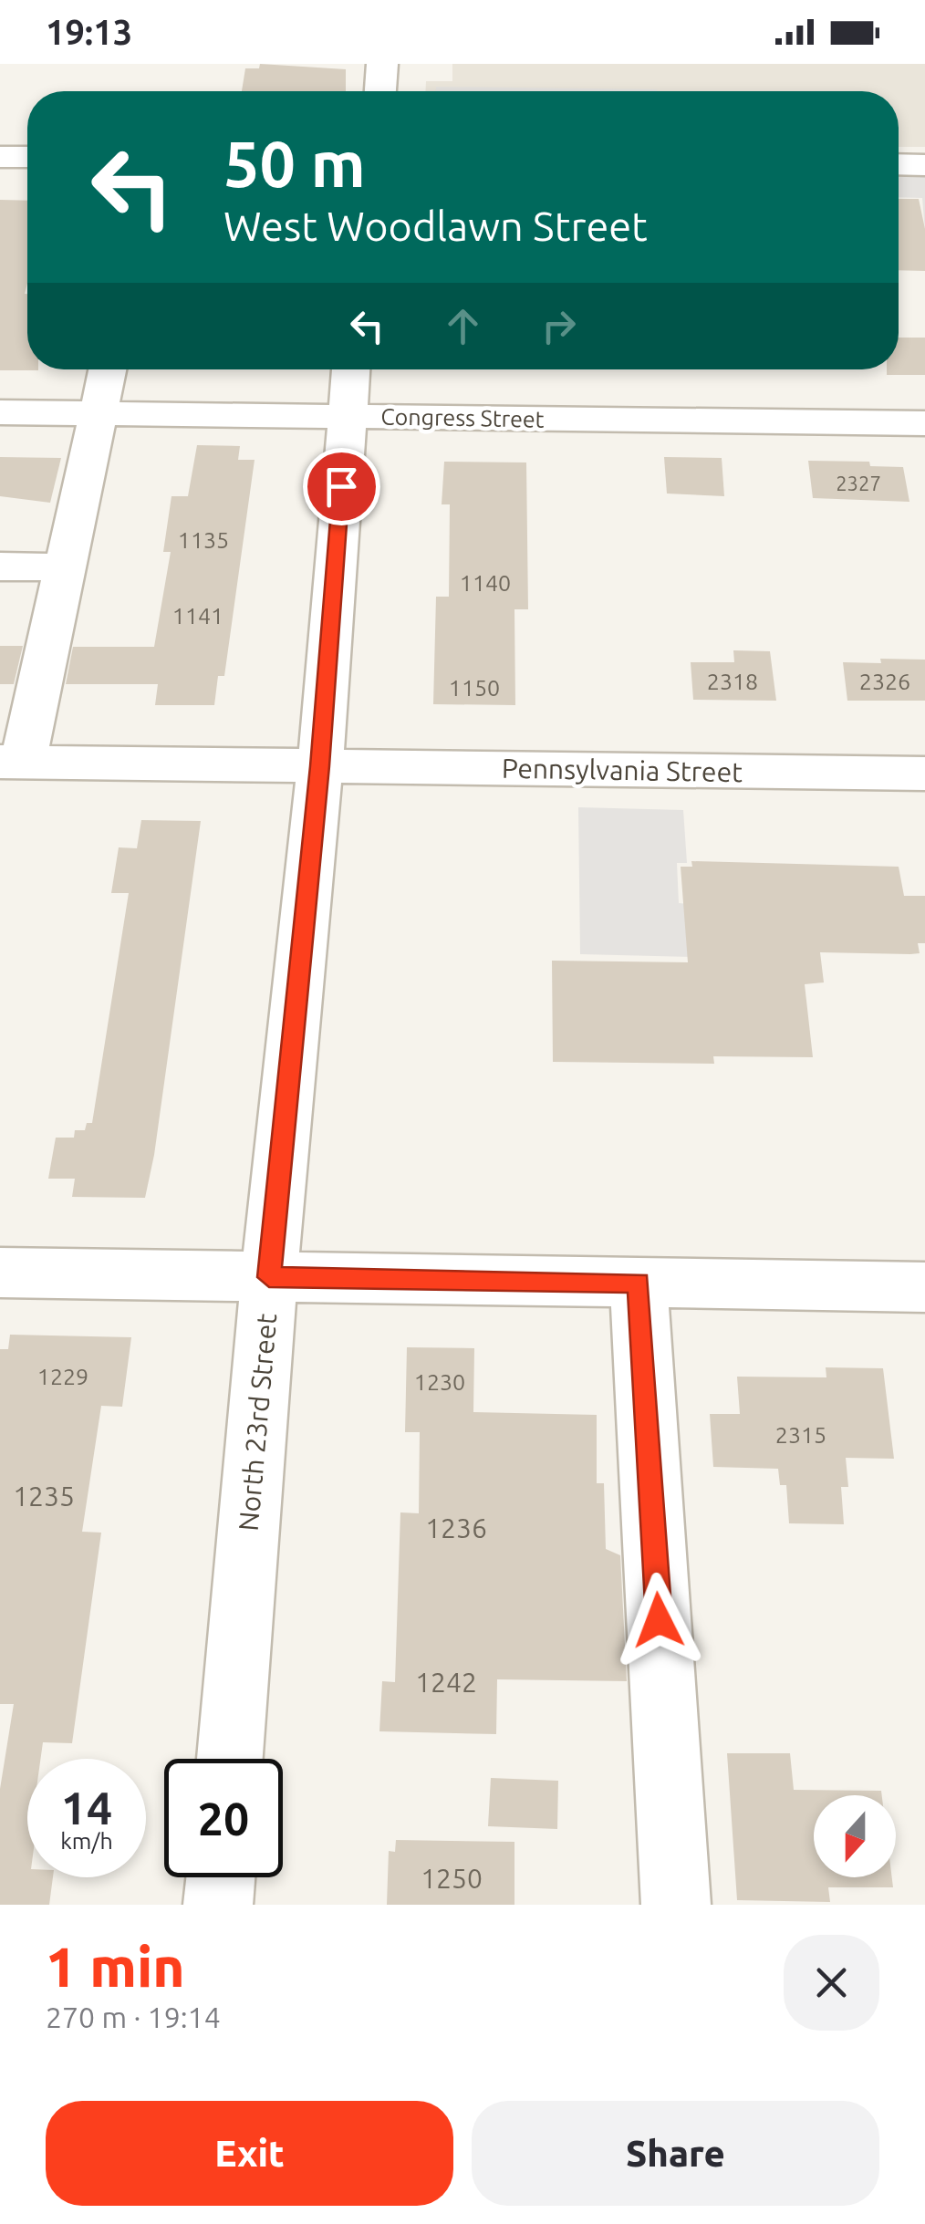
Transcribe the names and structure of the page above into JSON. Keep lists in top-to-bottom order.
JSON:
{
  "streets": {
    "street": ["Congress Street", "Pennsylvania Street", "North 23rd Street"]
  },
  "crossings": [
    ["Congress Street", "North 23rd Street"],
    ["Pennsylvania Street", "North 23rd Street"]
  ],
  "house_numbers": [
    "2327",
    "1135",
    "1140",
    "1141",
    "2318",
    "2326",
    "1150",
    "1229",
    "1230",
    "2315",
    "1235",
    "1236",
    "1242",
    "1250"
  ],
  "north": "bottom",
  "page": {
    "status": "19:13",
    "turn": ["50 m", "West Woodlawn Street"],
    "speed": "14 km/h",
    "limit": "20",
    "heading": ["1 min", "270 m · 19:14"],
    "buttons": ["Exit", "Share"]
  }
}
